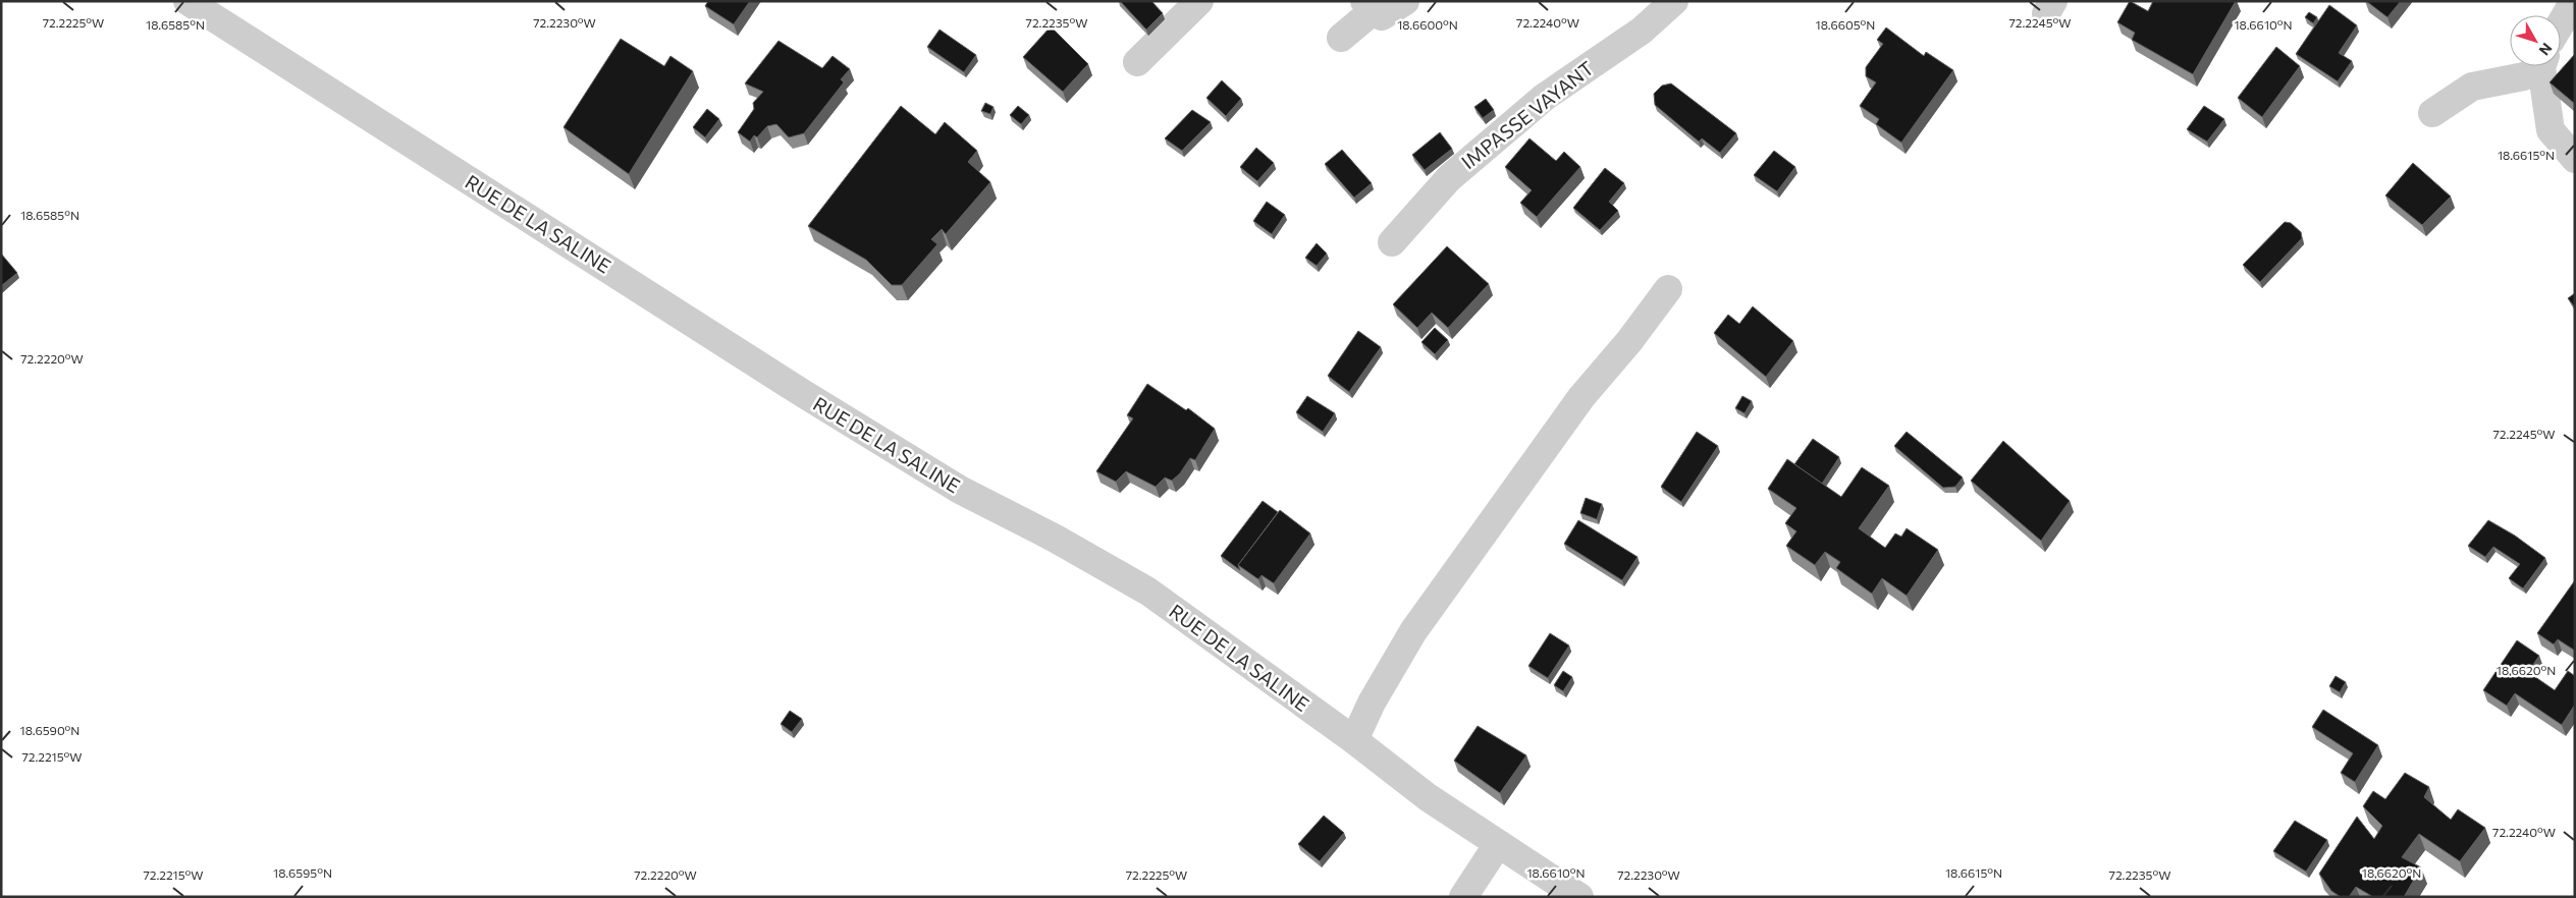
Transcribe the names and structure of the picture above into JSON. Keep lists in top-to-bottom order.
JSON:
{
  "streets": {
    "street": ["IMPASSE VAYANT", "RUE DE LA SALINE"]
  },
  "north": "bottom right",
  "coordinates": [
    "72.2225°W",
    "72.2230°W",
    "72.2235°W",
    "72.2240°W",
    "72.2245°W",
    "18.6610°N",
    "18.6585°N",
    "18.6600°N",
    "18.6605°N",
    "18.6615°N",
    "72.2220°W",
    "18.6620°N",
    "18.6590°N",
    "72.2215°W",
    "18.6595°N"
  ]
}
